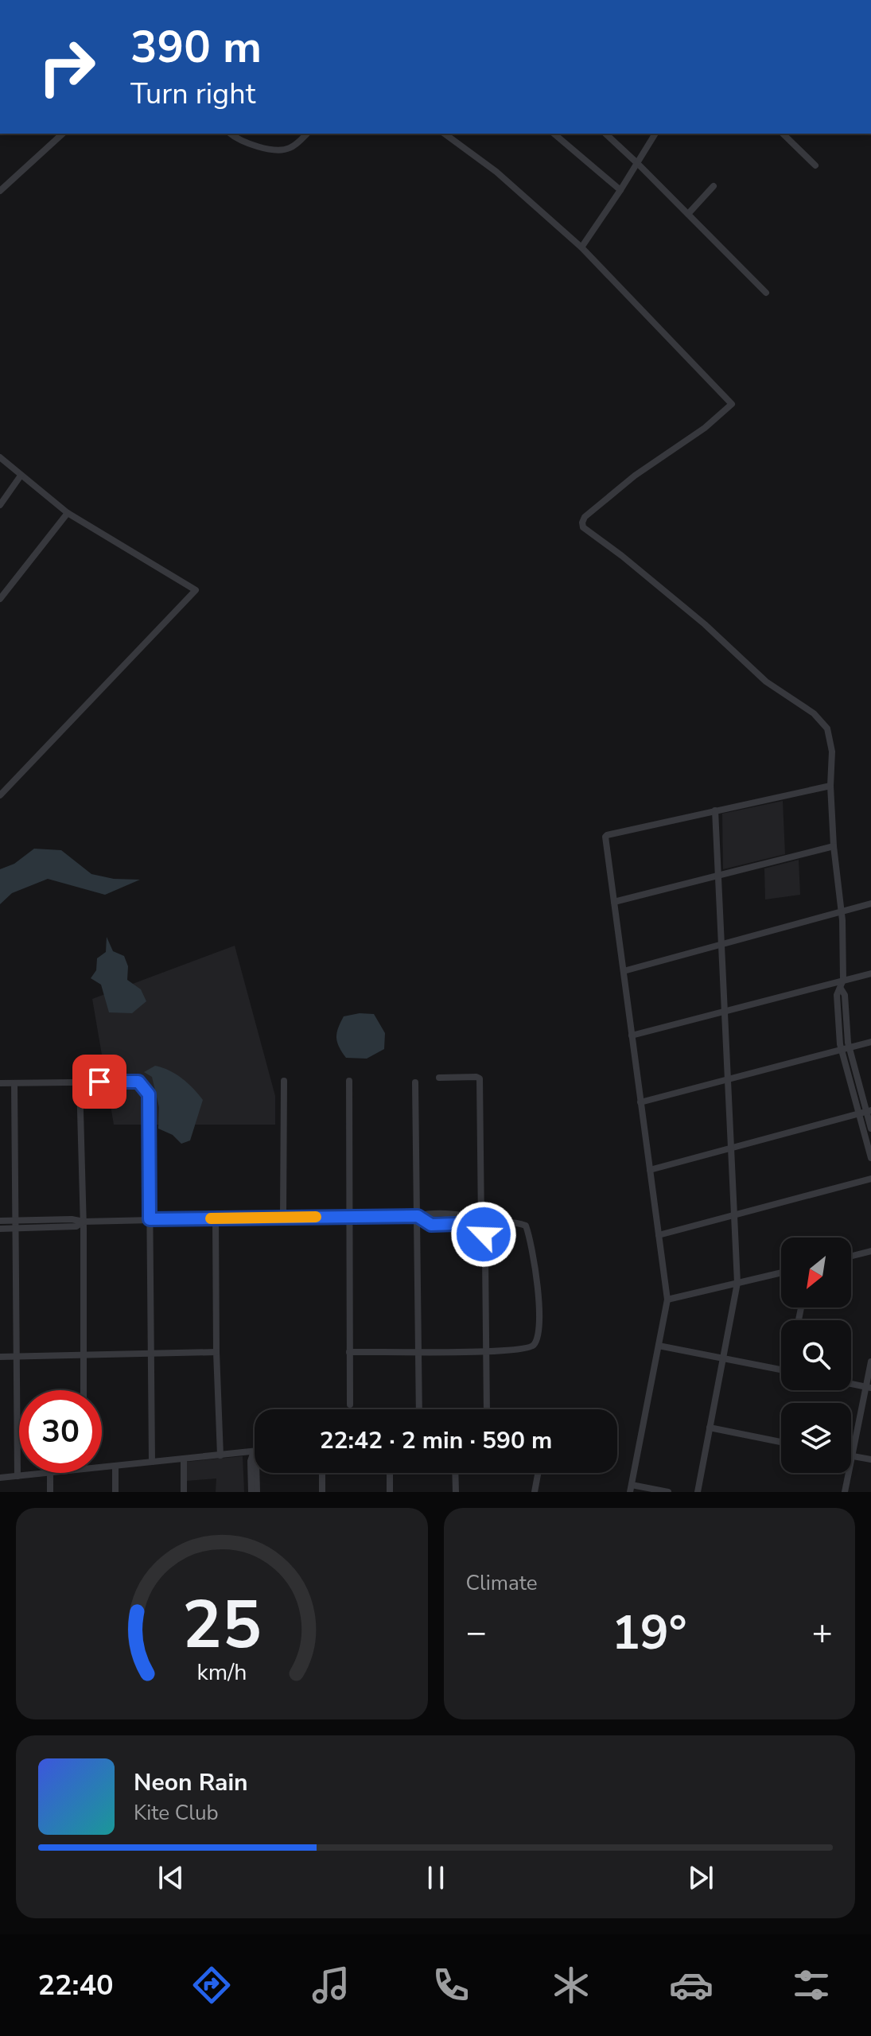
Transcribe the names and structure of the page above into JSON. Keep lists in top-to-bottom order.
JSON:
{
  "north": "bottom left",
  "page": {
    "turn": ["390 m", "Turn right"],
    "limit": "30",
    "trip": "22:42 · 2 min · 590 m",
    "tile": "Climate",
    "heat": ["−", "19°", "+"],
    "song": ["Neon Rain", "Kite Club"],
    "tabs": "22:40",
    "gauge": ["25", "km/h"]
  }
}
